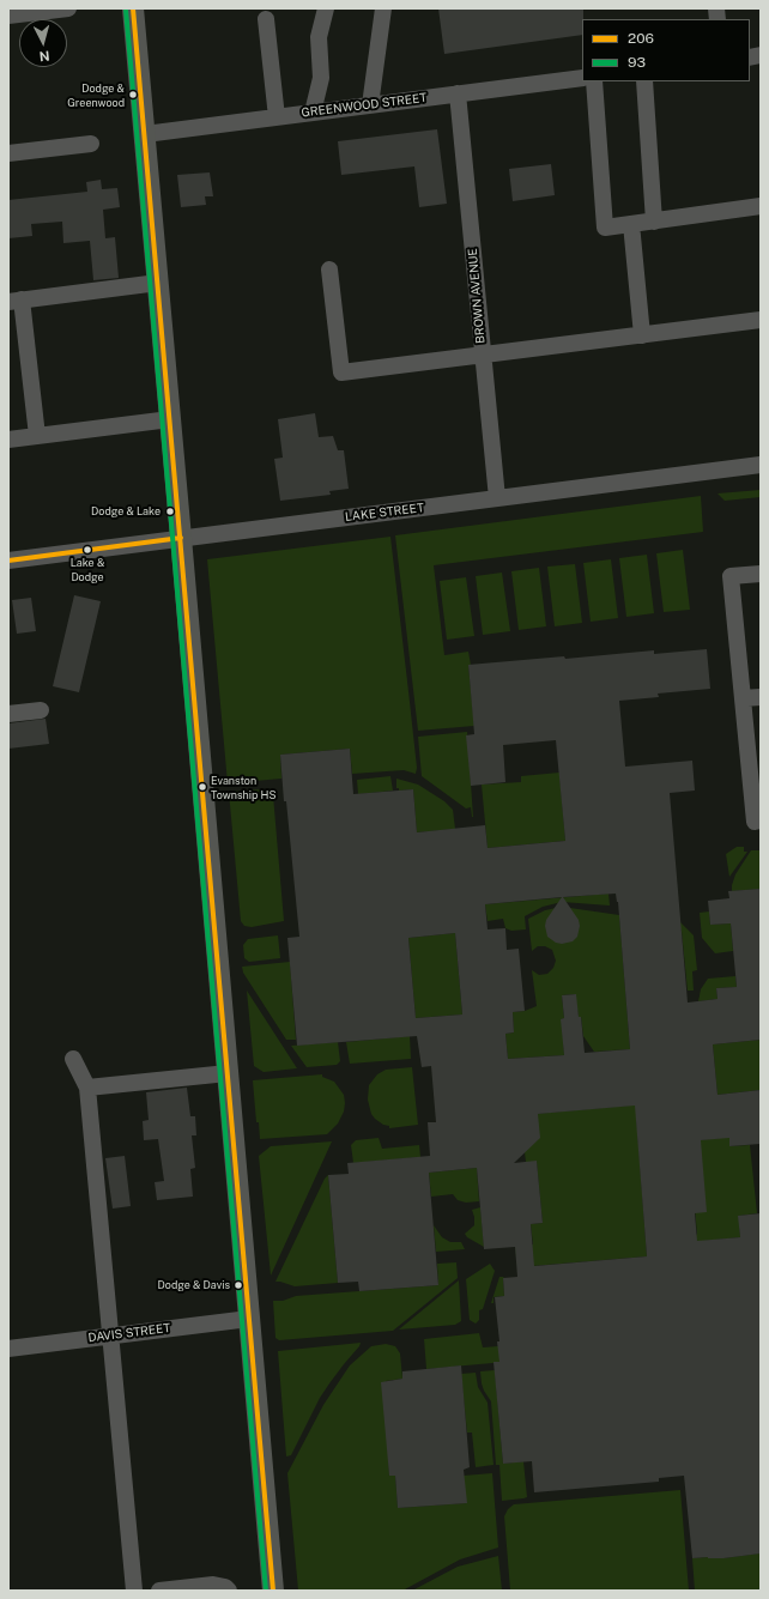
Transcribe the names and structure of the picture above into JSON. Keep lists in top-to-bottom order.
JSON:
{
  "streets": {
    "street": [
      "GREENWOOD STREET",
      "BROWN AVENUE",
      "LAKE STREET",
      "DAVIS STREET"
    ]
  },
  "crossings": [
    ["GREENWOOD STREET", "BROWN AVENUE"],
    ["BROWN AVENUE", "LAKE STREET"]
  ],
  "places": [
    "Dodge & Greenwood",
    "Dodge & Lake",
    "Lake & Dodge",
    "Evanston Township HS",
    "Dodge & Davis"
  ],
  "lines": ["transit line 206", "transit line 93"],
  "legend": ["206", "93"],
  "north": "bottom"
}
